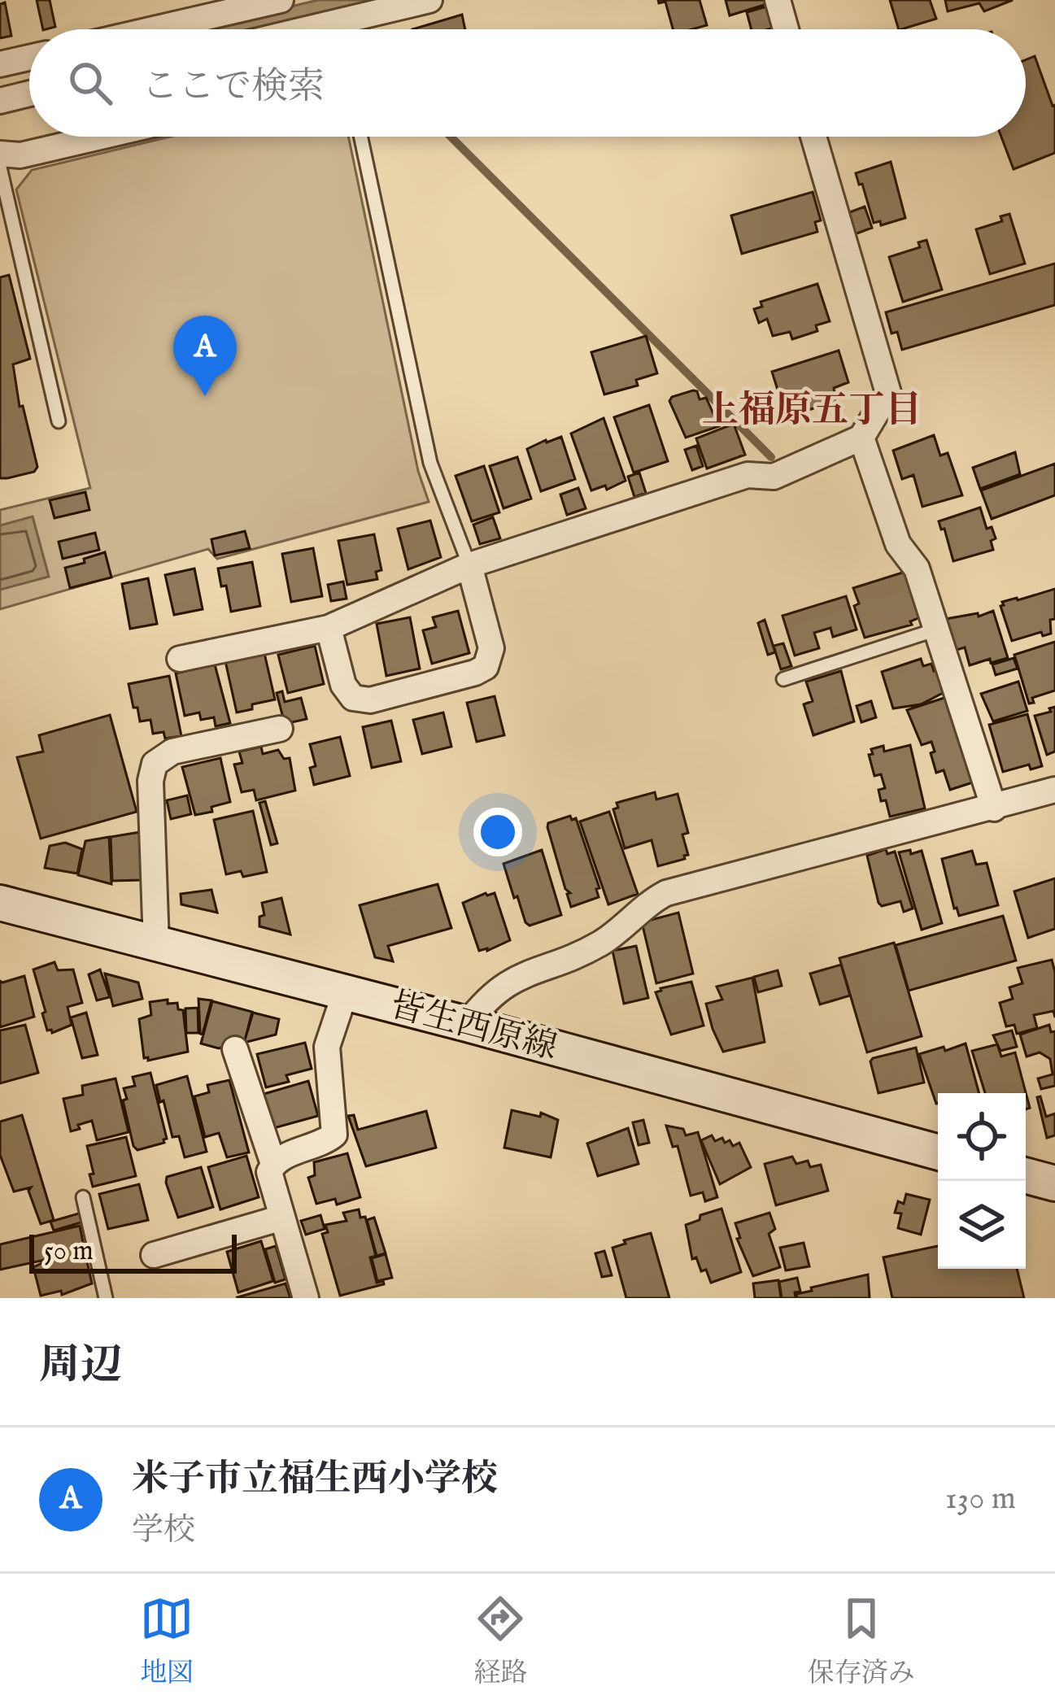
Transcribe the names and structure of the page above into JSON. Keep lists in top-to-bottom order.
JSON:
{
  "streets": {
    "main road": ["皆生西原線"]
  },
  "districts": ["上福原五丁目"],
  "scale_bar": "50 m",
  "page": {
    "search": "ここで検索",
    "pins": "A",
    "scale": "50 m",
    "heading": "周辺",
    "list": [
      {
        "mark": "A",
        "name": "米子市立福生西小学校",
        "note": "学校",
        "value": "130 m"
      }
    ],
    "nav": ["地図", "経路", "保存済み"]
  }
}
